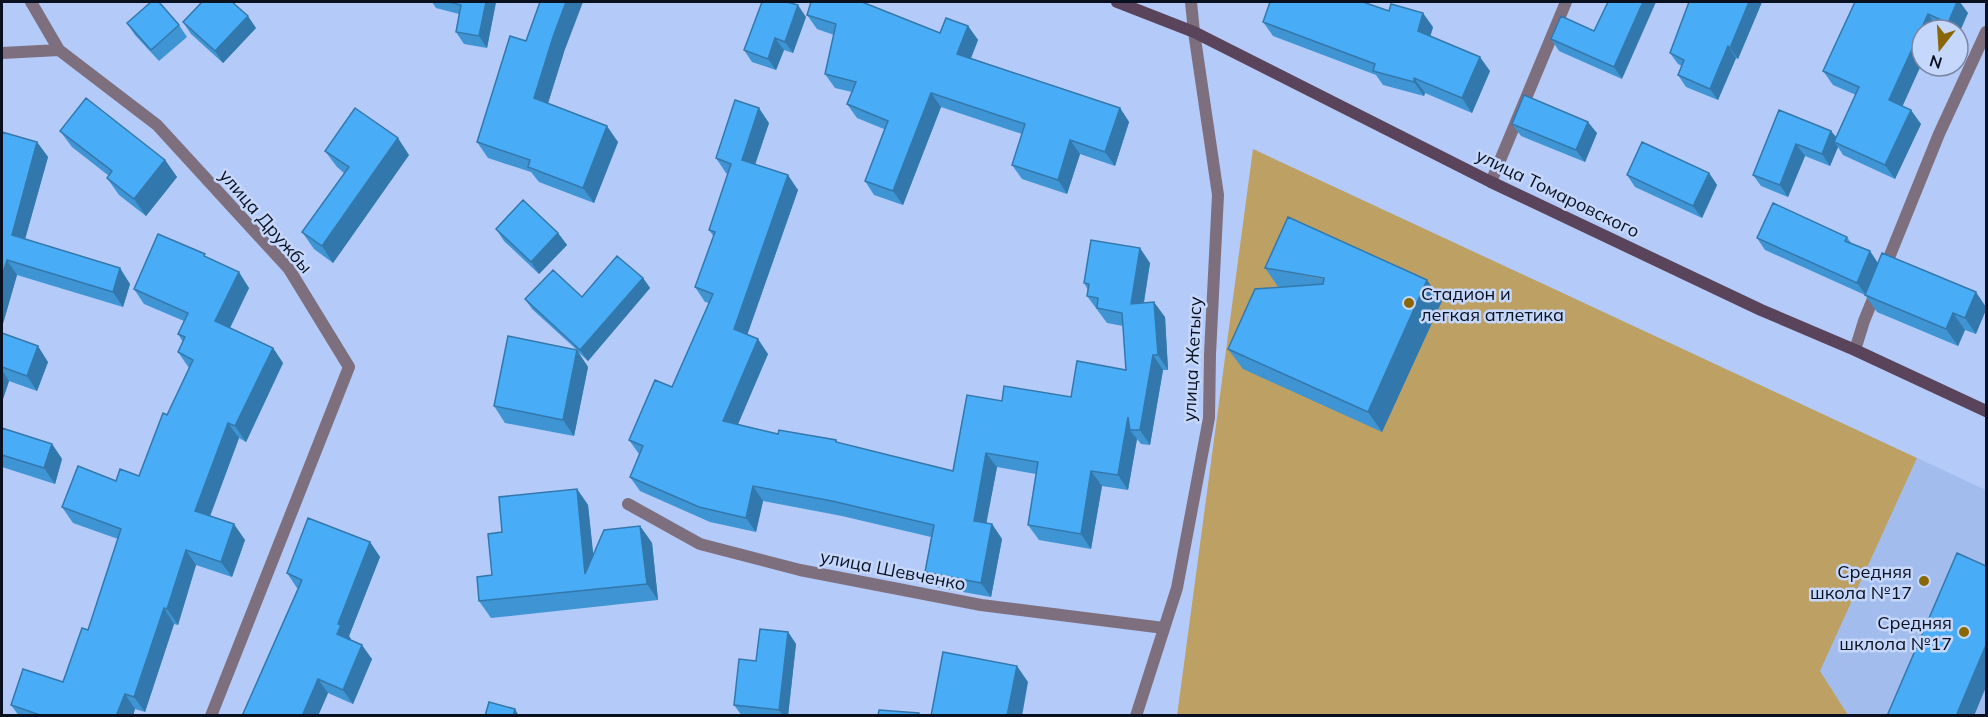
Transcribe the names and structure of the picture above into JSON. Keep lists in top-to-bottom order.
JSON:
{
  "streets": {
    "street": [
      "улица Томаровского",
      "улица Дружбы",
      "улица Жетысу",
      "улица Шевченко"
    ]
  },
  "crossings": [
    ["улица Томаровского", "улица Жетысу"],
    ["улица Жетысу", "улица Шевченко"]
  ],
  "places": ["Стадион и легкая атлетика", "Средняя школа №17", "Средняя шклола №17"],
  "north": "bottom"
}
